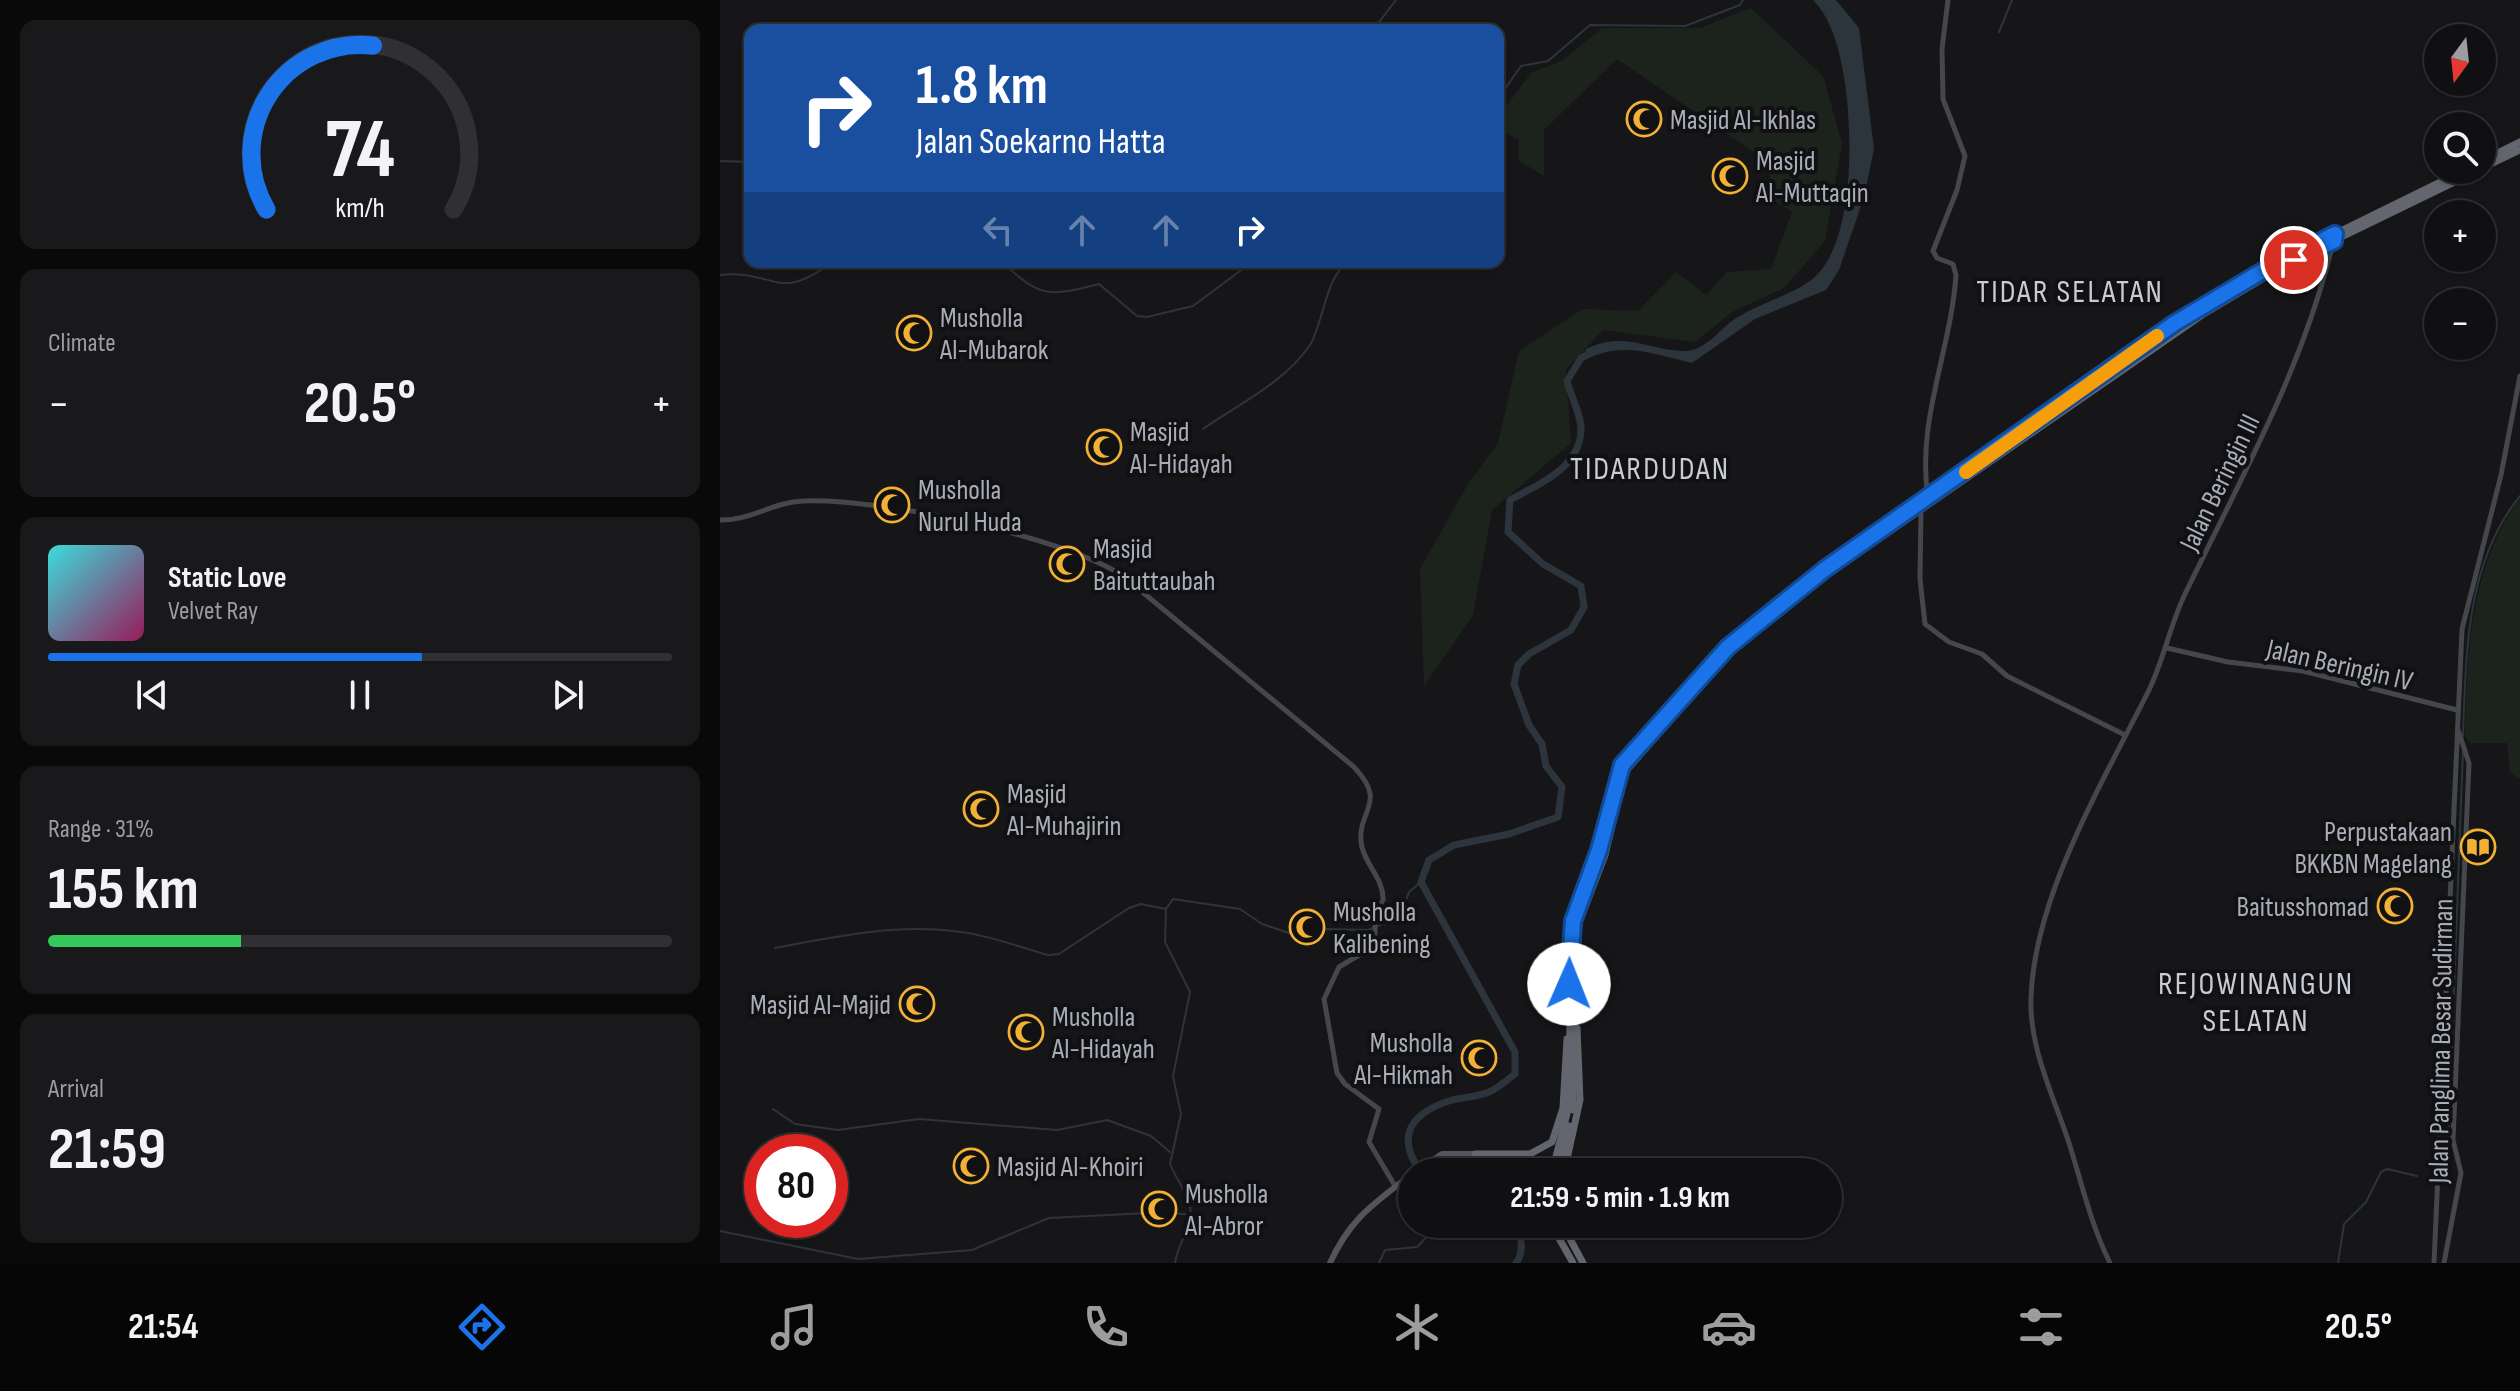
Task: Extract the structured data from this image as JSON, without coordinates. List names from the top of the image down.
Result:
{
  "streets": {
    "street": ["Jalan Beringin III", "Jalan Beringin IV", "Jalan Panglima Besar Sudirman"]
  },
  "crossings": [
    ["Jalan Beringin III", "Jalan Beringin IV"],
    ["Jalan Beringin IV", "Jalan Panglima Besar Sudirman"]
  ],
  "districts": ["TIDAR SELATAN", "TIDARDUDAN", "REJOWINANGUN SELATAN"],
  "places": {
    "mosque": [
      "Masjid Al-Ikhlas",
      "Masjid Al-Muttaqin",
      "Musholla Al-Mubarok",
      "Masjid Al-Hidayah",
      "Musholla Nurul Huda",
      "Masjid Baituttaubah",
      "Masjid Al-Muhajirin",
      "Baitusshomad",
      "Musholla Kalibening",
      "Masjid Al-Majid",
      "Musholla Al-Hidayah",
      "Musholla Al-Hikmah",
      "Masjid Al-Khoiri",
      "Musholla Al-Abror"
    ],
    "library": ["Perpustakaan BKKBN Magelang"]
  },
  "north": "bottom",
  "page": {
    "map_buttons": ["+", "−"],
    "turn": ["1.8 km", "Jalan Soekarno Hatta"],
    "tile": [
      "Climate",
      ["Range · 31%", "155 km"],
      ["Arrival", "21:59"]
    ],
    "heat": ["−", "20.5°", "+"],
    "song": ["Static Love", "Velvet Ray"],
    "limit": "80",
    "trip": "21:59 · 5 min · 1.9 km",
    "tabs": ["21:54", "20.5°"],
    "gauge": ["74", "km/h"]
  }
}
